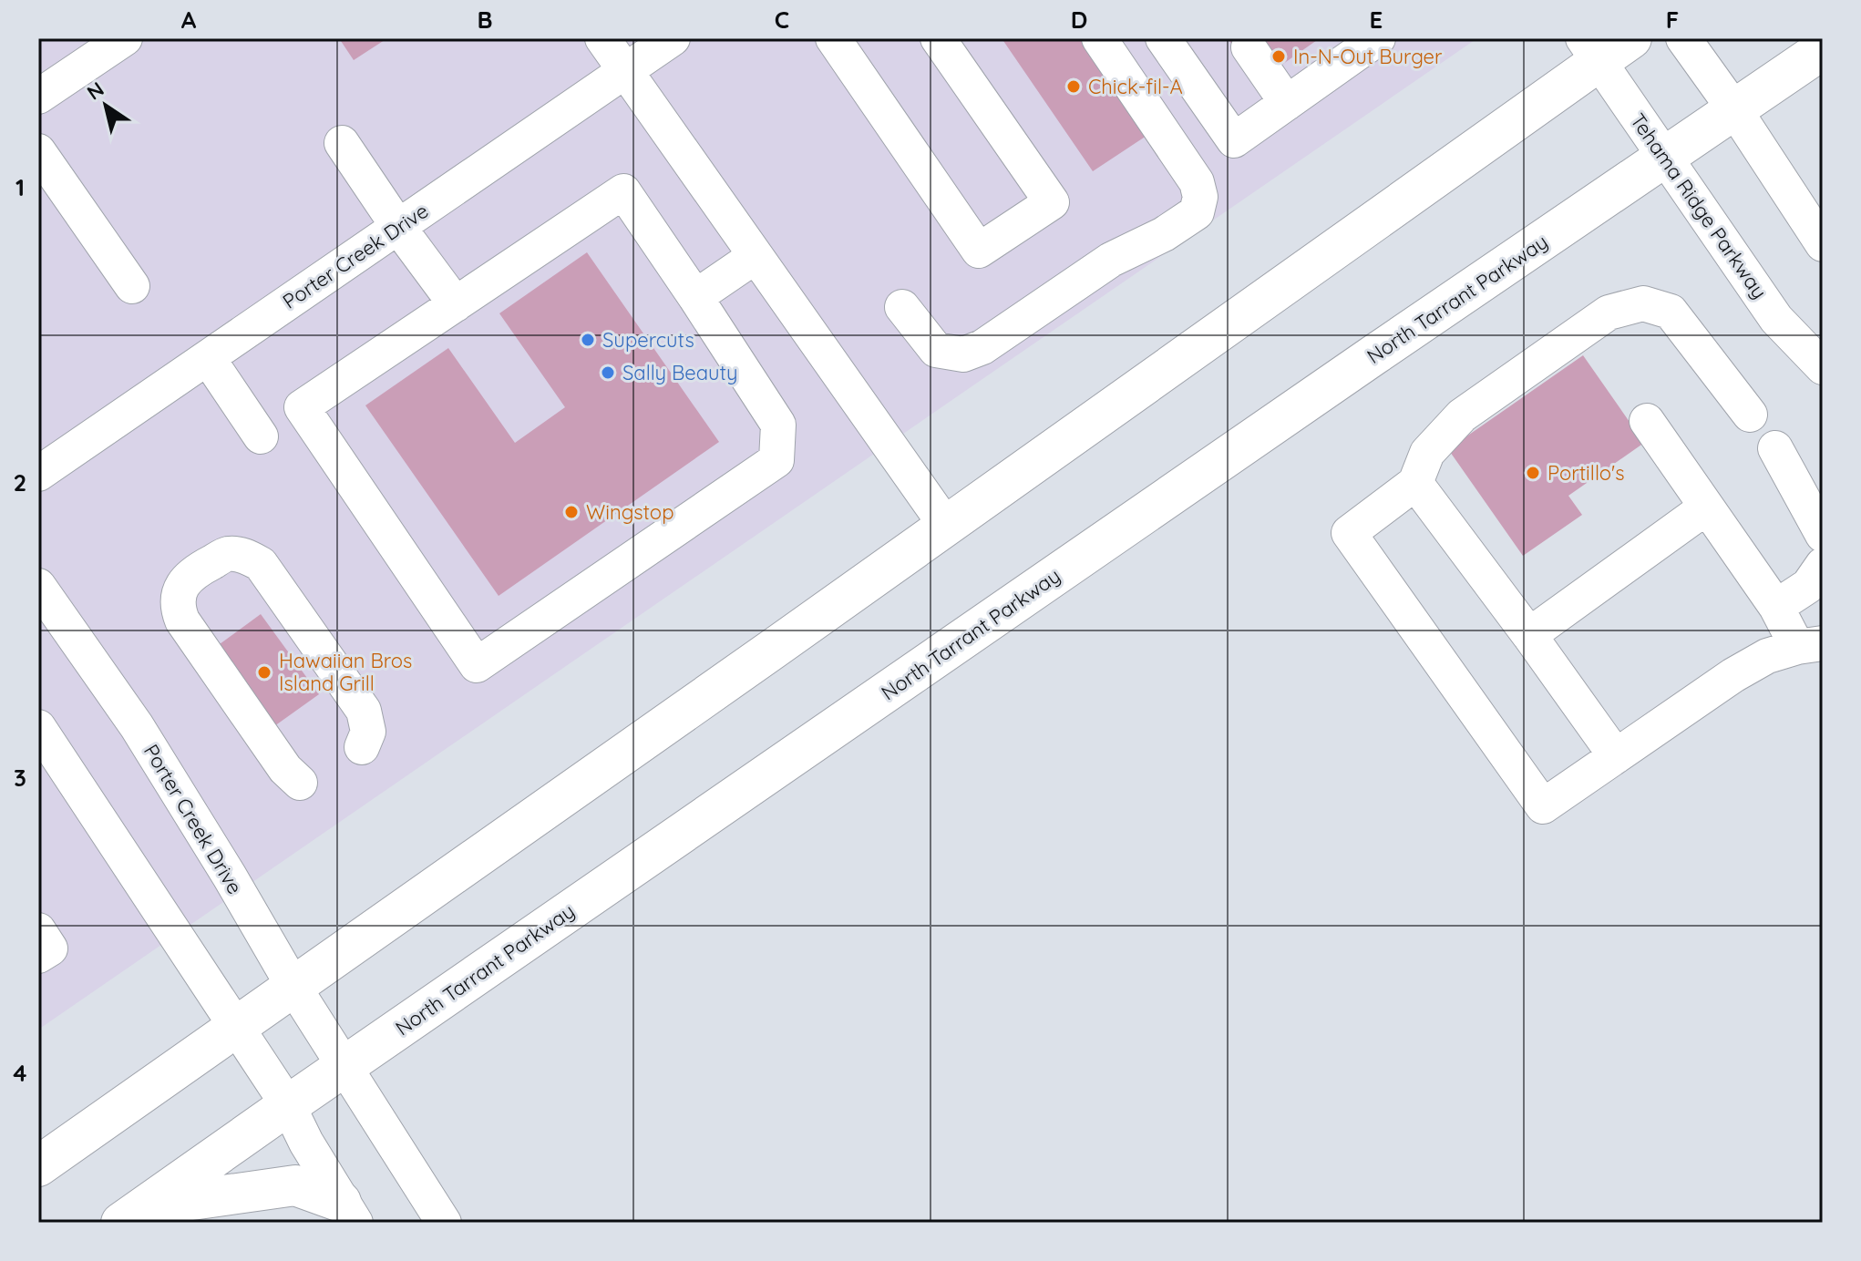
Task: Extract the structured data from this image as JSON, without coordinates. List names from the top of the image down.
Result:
{
  "streets": {
    "main road": ["North Tarrant Parkway"],
    "street": ["Tehama Ridge Parkway", "Porter Creek Drive"]
  },
  "crossings": [
    ["Tehama Ridge Parkway", "North Tarrant Parkway"],
    ["Porter Creek Drive", "North Tarrant Parkway"]
  ],
  "places": [
    "In-N-Out Burger",
    "Chick-fil-A",
    "Supercuts",
    "Sally Beauty",
    "Portillo's",
    "Wingstop",
    "Hawaiian Bros Island Grill"
  ],
  "north": "top left",
  "grid": {
    "columns": [
      "A",
      "B",
      "C",
      "D",
      "E",
      "F"
    ],
    "rows": [
      "1",
      "2",
      "3",
      "4"
    ]
  }
}
